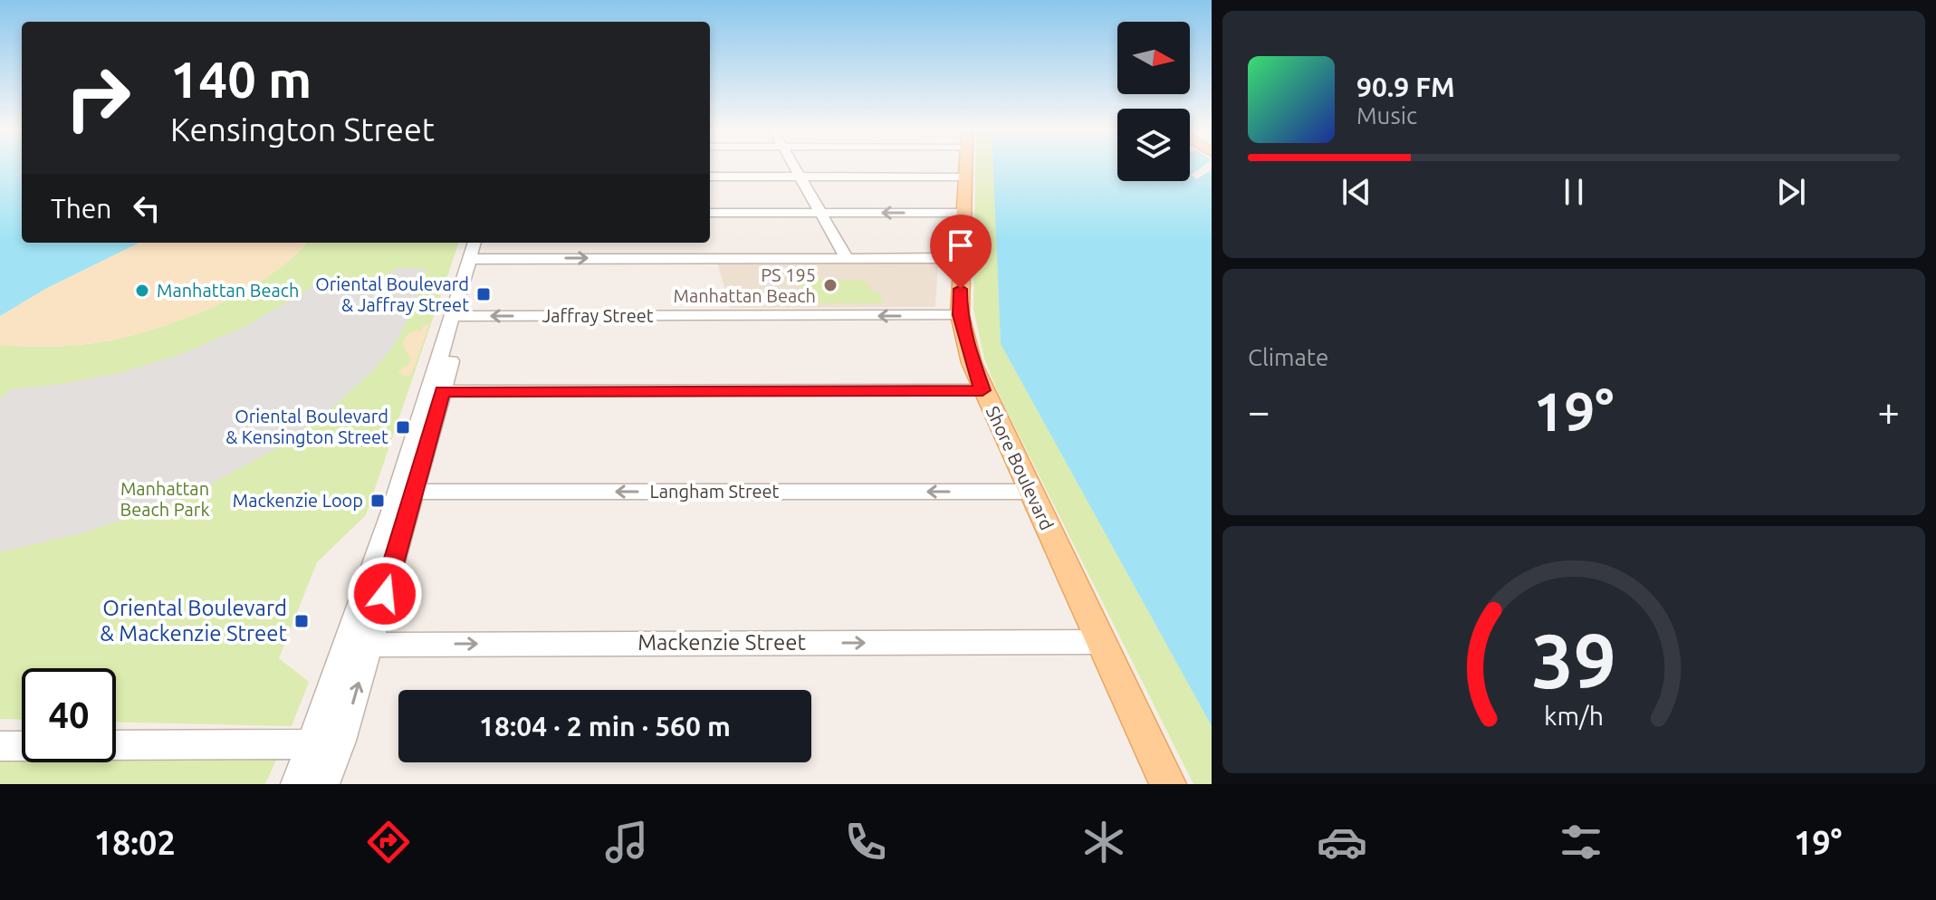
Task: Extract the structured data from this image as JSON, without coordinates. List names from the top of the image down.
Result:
{
  "streets": {
    "main road": ["Shore Boulevard"],
    "street": ["Jaffray Street", "Langham Street", "Mackenzie Street"]
  },
  "crossings": [
    ["Jaffray Street", "Shore Boulevard"],
    ["Shore Boulevard", "Langham Street"],
    ["Shore Boulevard", "Mackenzie Street"]
  ],
  "one_way": ["Mackenzie Street"],
  "parks": ["Manhattan Beach Park"],
  "places": {
    "other": ["PS 195 Manhattan Beach", "Manhattan Beach"],
    "transit": [
      "Oriental Boulevard & Jaffray Street",
      "Oriental Boulevard & Kensington Street",
      "Mackenzie Loop",
      "Oriental Boulevard & Mackenzie Street"
    ]
  },
  "north": "right",
  "page": {
    "turn": ["140 m", "Kensington Street"],
    "song": ["90.9 FM", "Music"],
    "then": "Then",
    "tile": "Climate",
    "heat": ["−", "19°", "+"],
    "limit": "40",
    "trip": "18:04 · 2 min · 560 m",
    "tabs": ["18:02", "19°"],
    "gauge": ["39", "km/h"]
  }
}
